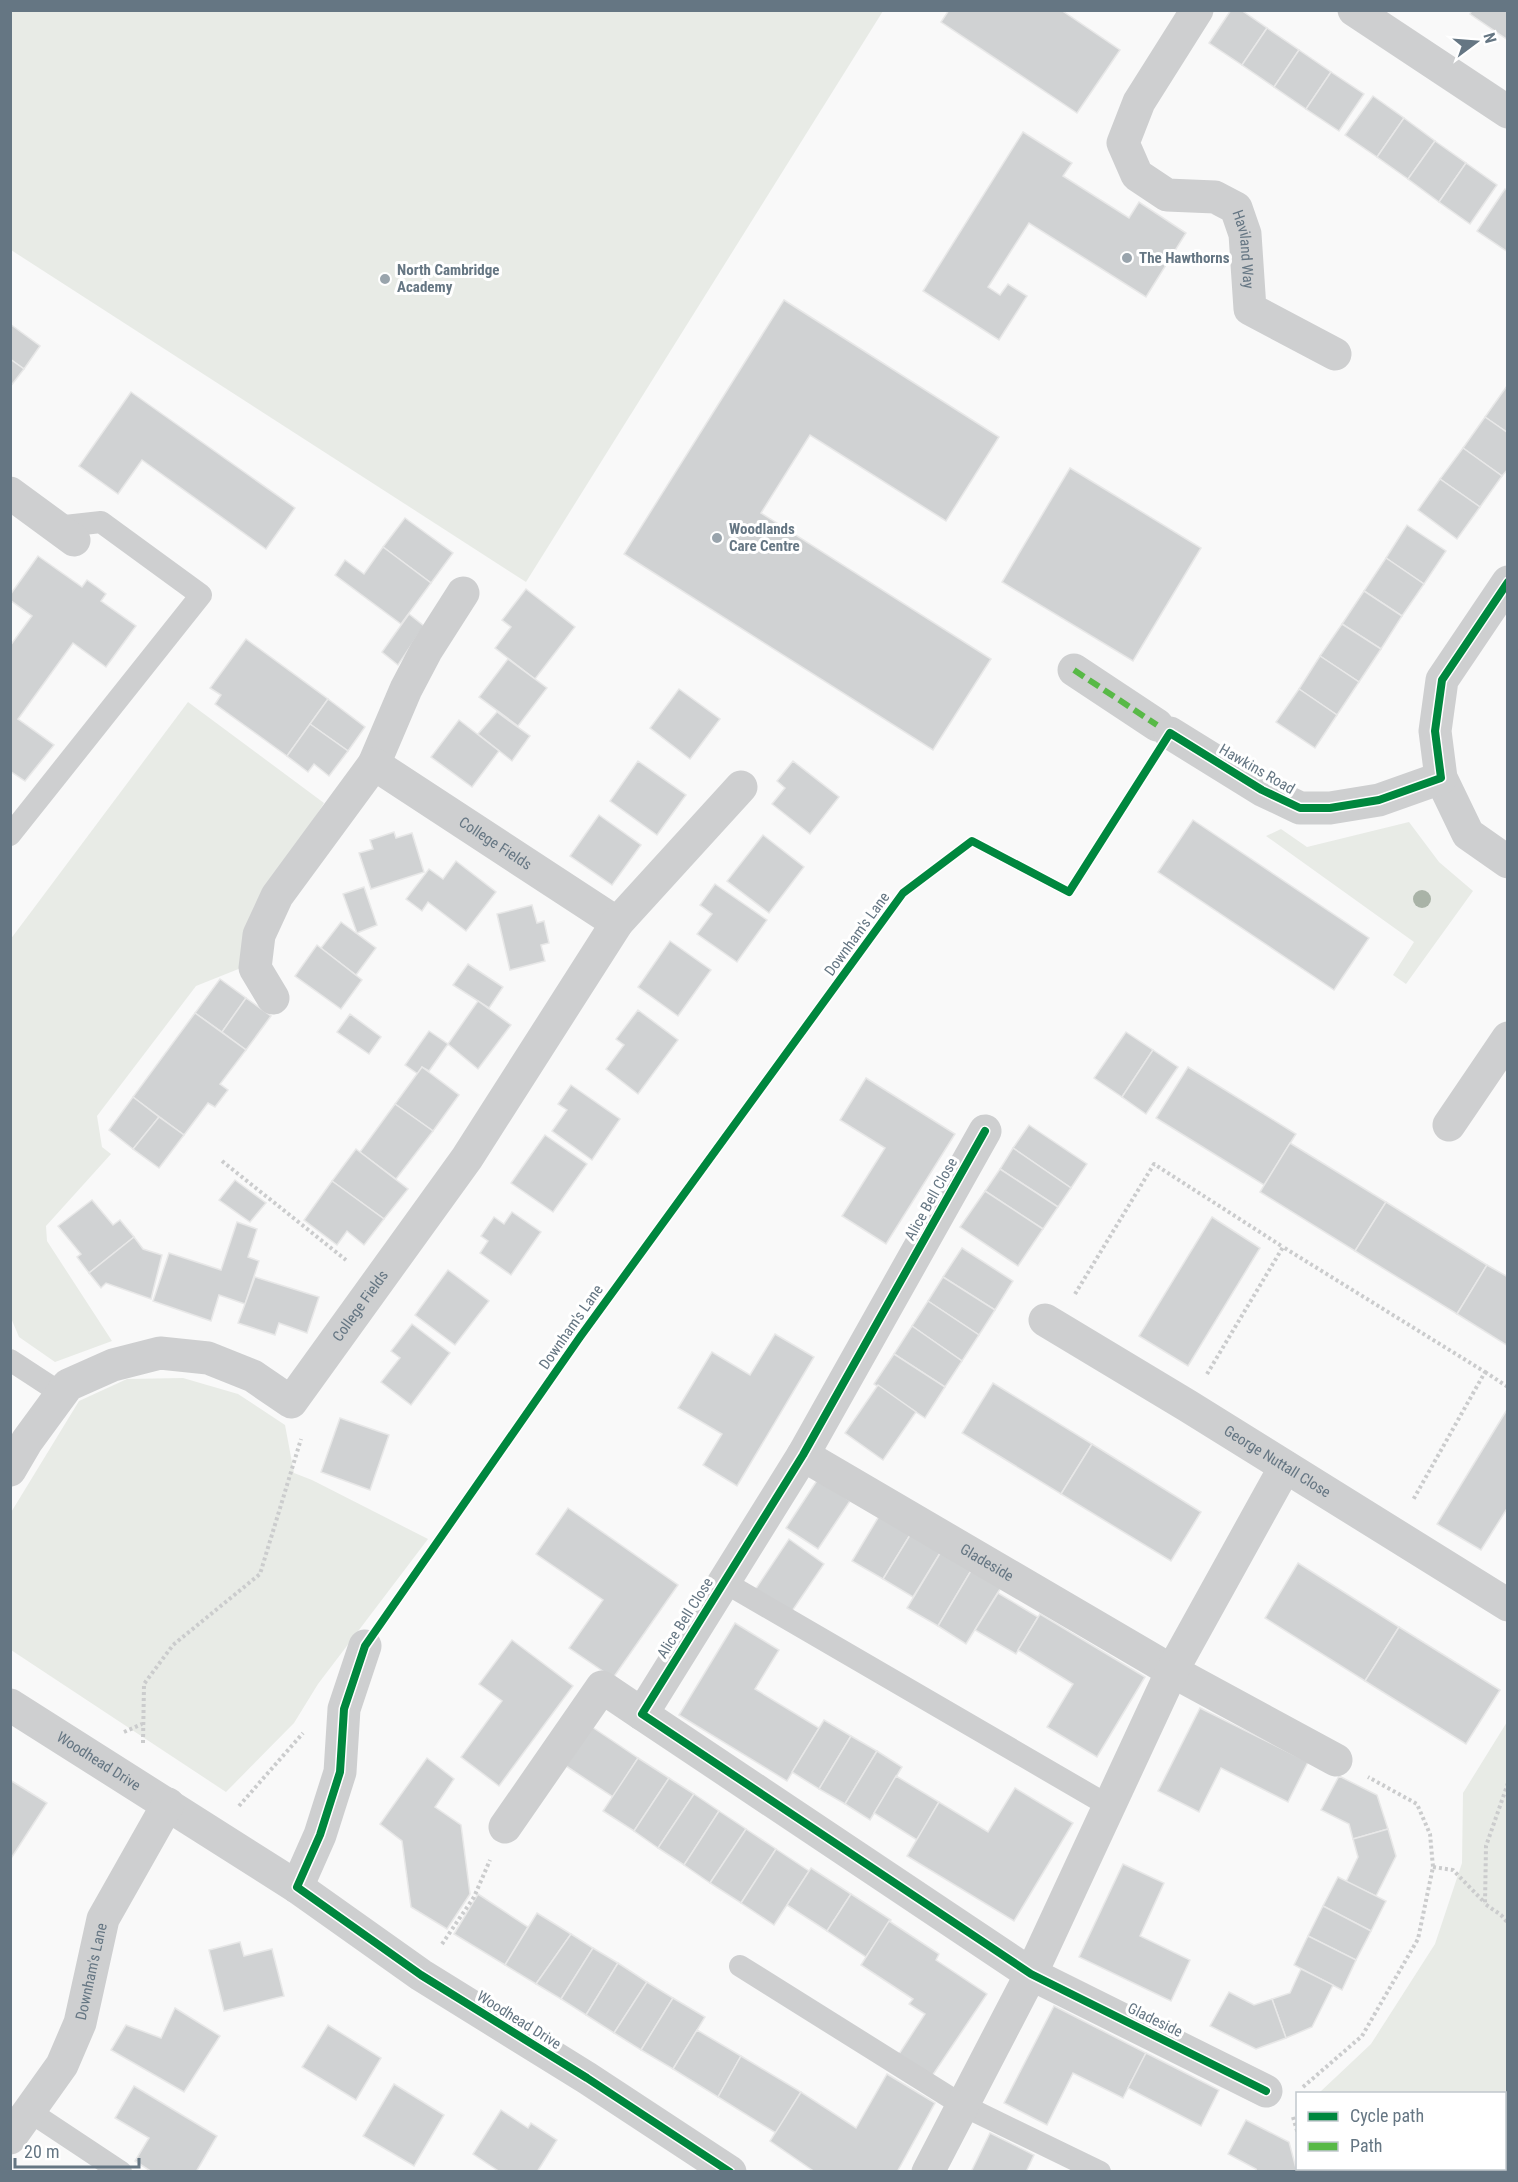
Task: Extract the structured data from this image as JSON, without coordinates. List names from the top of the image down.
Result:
{
  "streets": {
    "street": [
      "Haviland Way",
      "Hawkins Road",
      "College Fields",
      "Downham's Lane",
      "Alice Bell Close",
      "George Nuttall Close",
      "Gladeside",
      "Woodhead Drive"
    ]
  },
  "crossings": [
    ["Downham's Lane", "Woodhead Drive"],
    ["Alice Bell Close", "Gladeside"]
  ],
  "places": ["The Hawthorns", "North Cambridge Academy", "Woodlands Care Centre"],
  "legend": ["Cycle path", "Path"],
  "scale_bar": "20 m",
  "north": "right"
}
